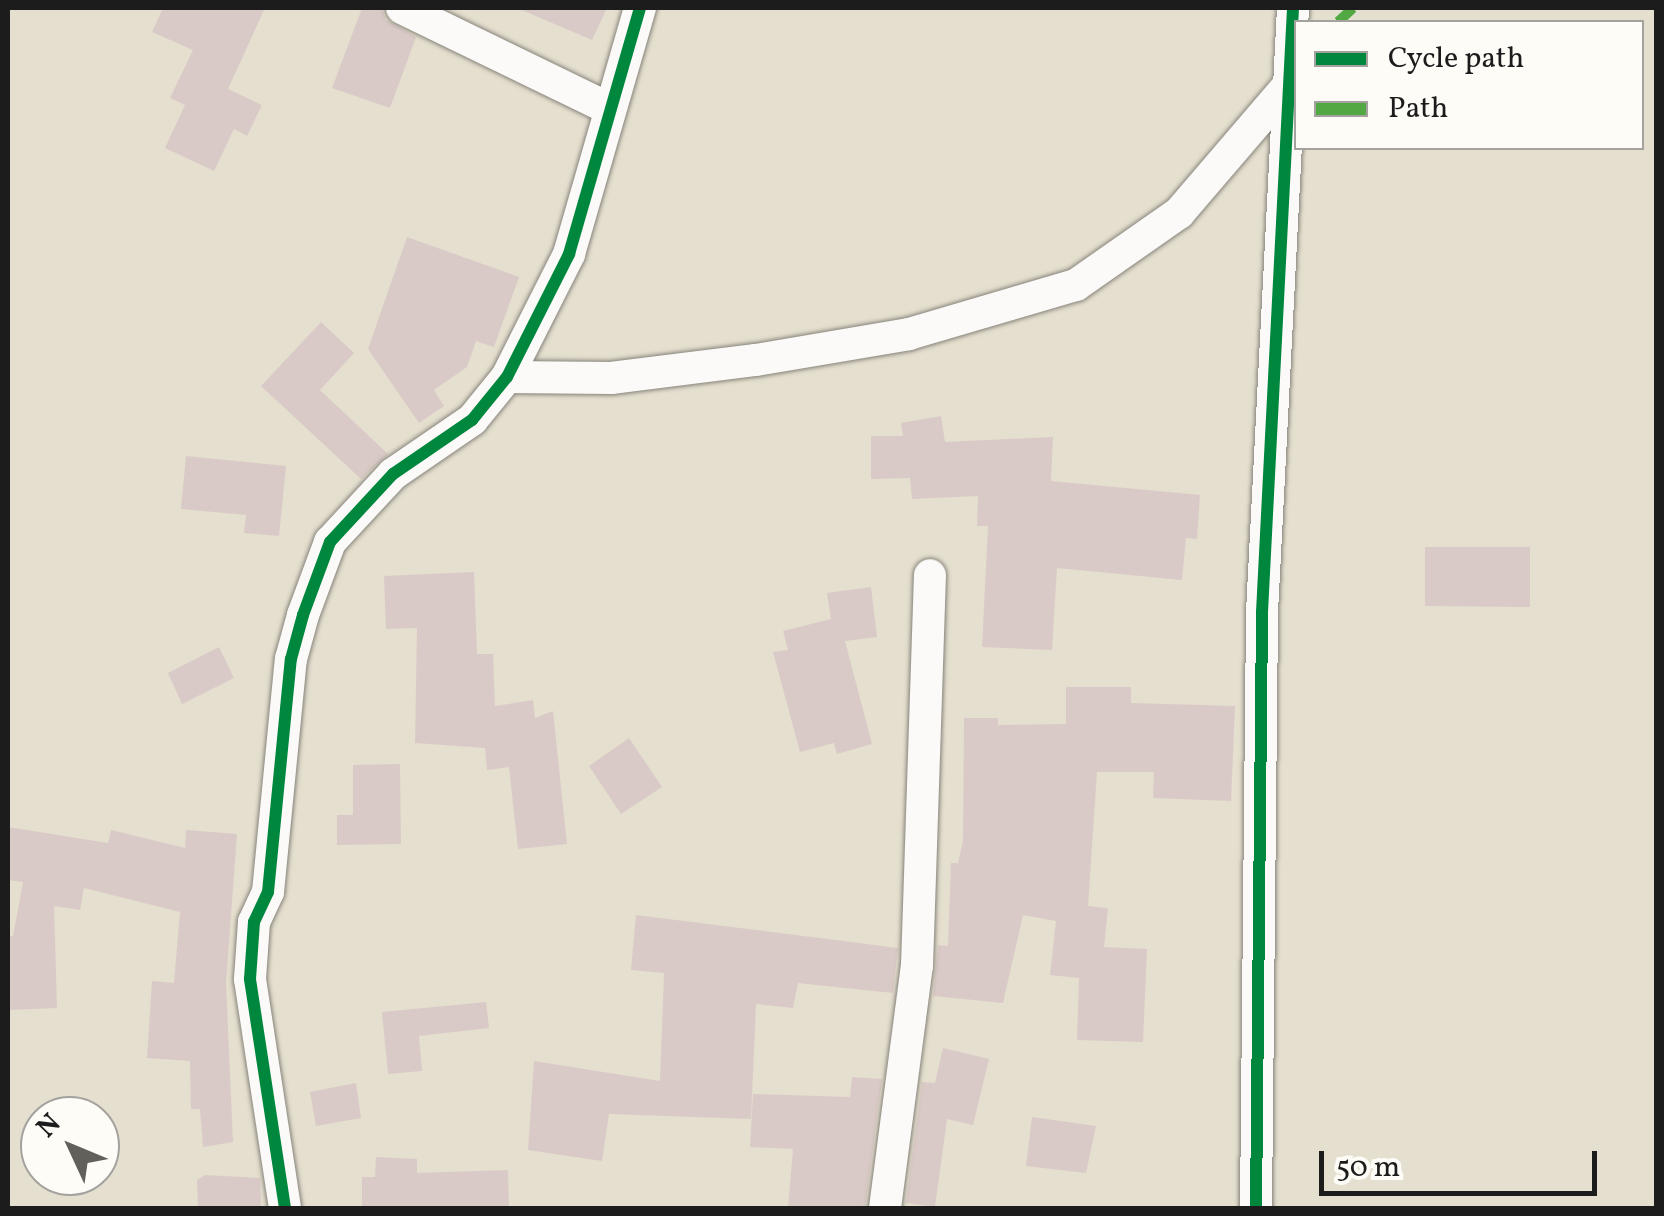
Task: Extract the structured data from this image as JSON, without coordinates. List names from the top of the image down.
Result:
{
  "legend": ["Cycle path", "Path"],
  "scale_bar": "50 m",
  "north": "top left"
}
